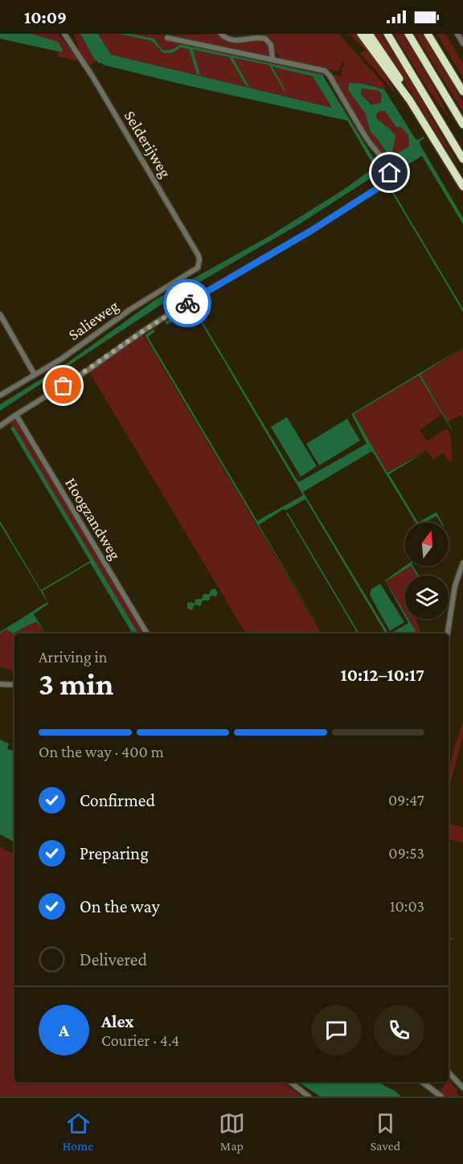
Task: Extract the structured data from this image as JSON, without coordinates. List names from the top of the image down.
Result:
{
  "streets": {
    "street": ["Selderijweg", "Salieweg", "Hoogzandweg"]
  },
  "crossings": [
    ["Selderijweg", "Salieweg"]
  ],
  "north": "top",
  "page": {
    "status": "10:09",
    "heading": ["3 min", "Arriving in", "10:12–10:17"],
    "panel": ["Alex", "Courier · 4.4"],
    "bar": "On the way · 400 m",
    "list": [
      ["Confirmed", "09:47"],
      ["Preparing", "09:53"],
      ["On the way", "10:03"],
      "Delivered"
    ],
    "round": "A",
    "tabs": ["Home", "Map", "Saved"]
  }
}
